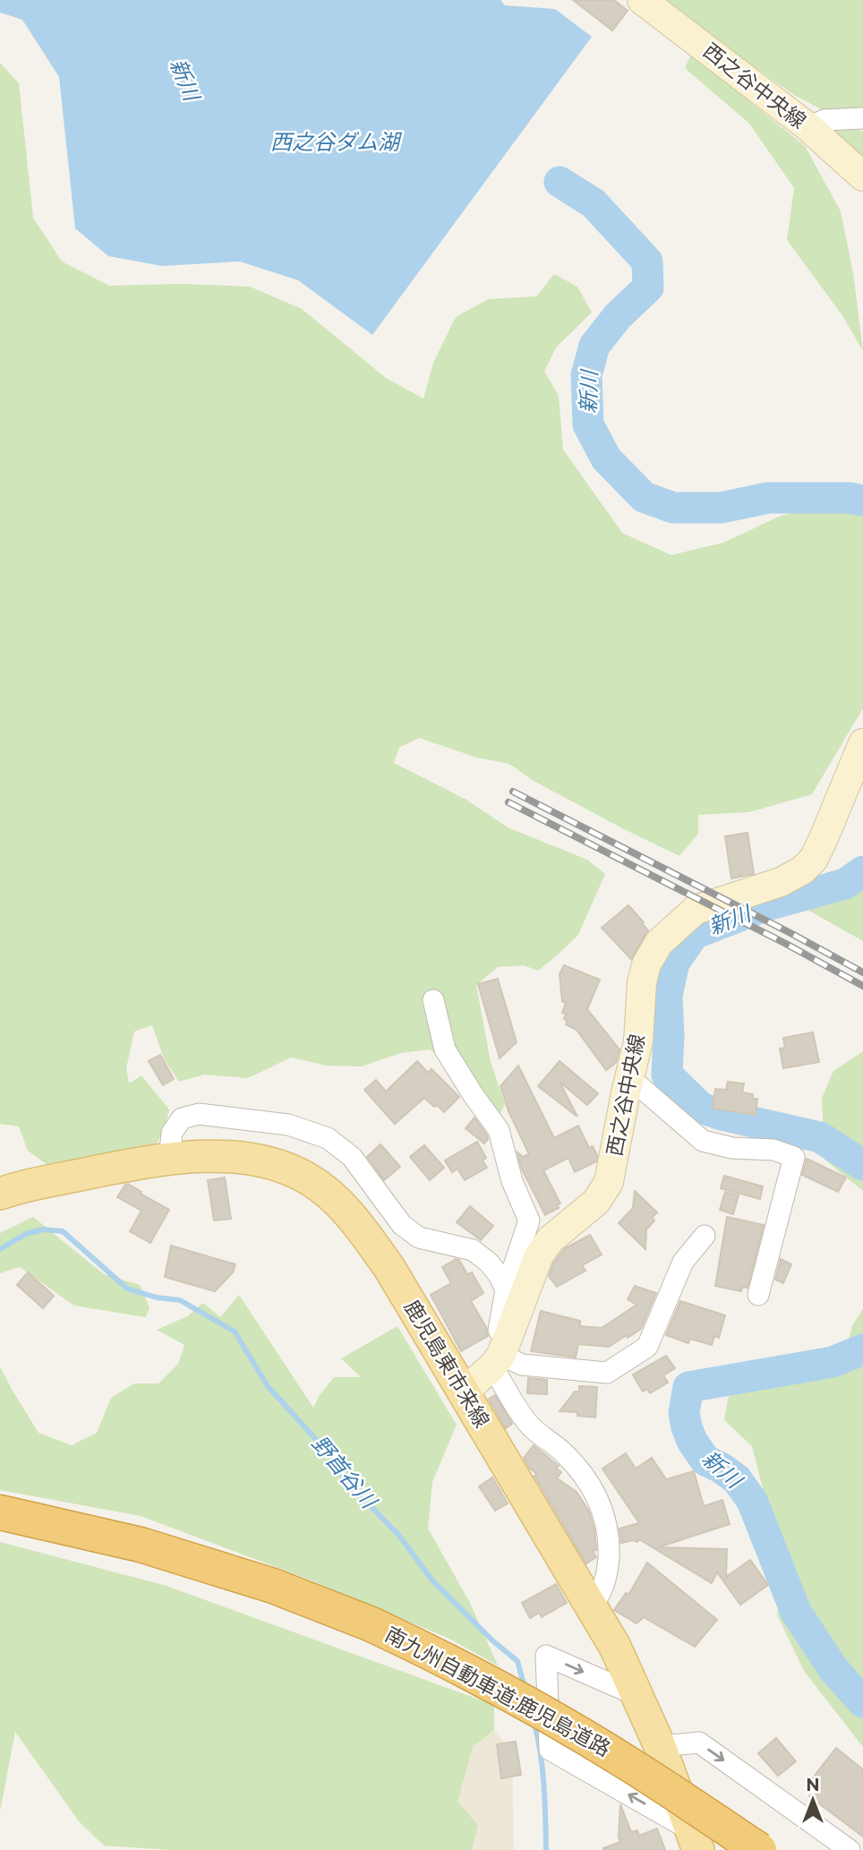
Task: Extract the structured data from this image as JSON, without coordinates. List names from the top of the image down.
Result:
{
  "streets": {
    "highway": ["南九州自動車道;鹿児島道路"],
    "main road": ["鹿児島東市来線"],
    "street": ["西之谷中央線"]
  },
  "crossings": [
    ["西之谷中央線", "鹿児島東市来線"]
  ],
  "water": ["新川", "西之谷ダム湖", "野首谷川"],
  "north": "top"
}
